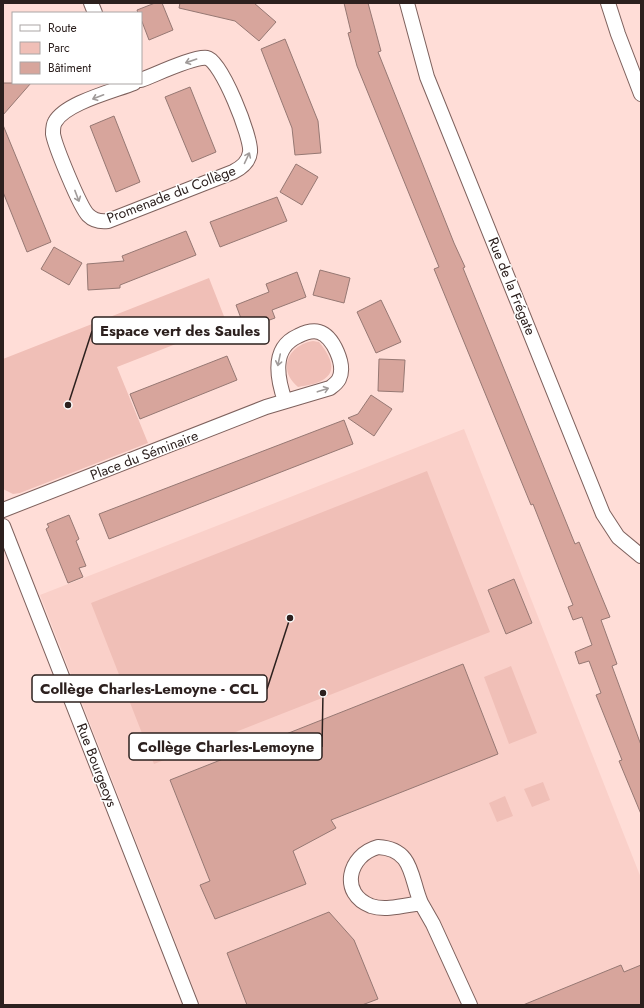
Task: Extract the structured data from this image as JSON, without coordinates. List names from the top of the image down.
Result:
{
  "streets": {
    "street": [
      "Promenade du Collège",
      "Rue de la Frégate",
      "Place du Séminaire",
      "Rue Bourgeoys"
    ]
  },
  "places": ["Espace vert des Saules", "Collège Charles-Lemoyne - CCL", "Collège Charles-Lemoyne"],
  "legend": ["Route", "Parc", "Bâtiment"]
}
